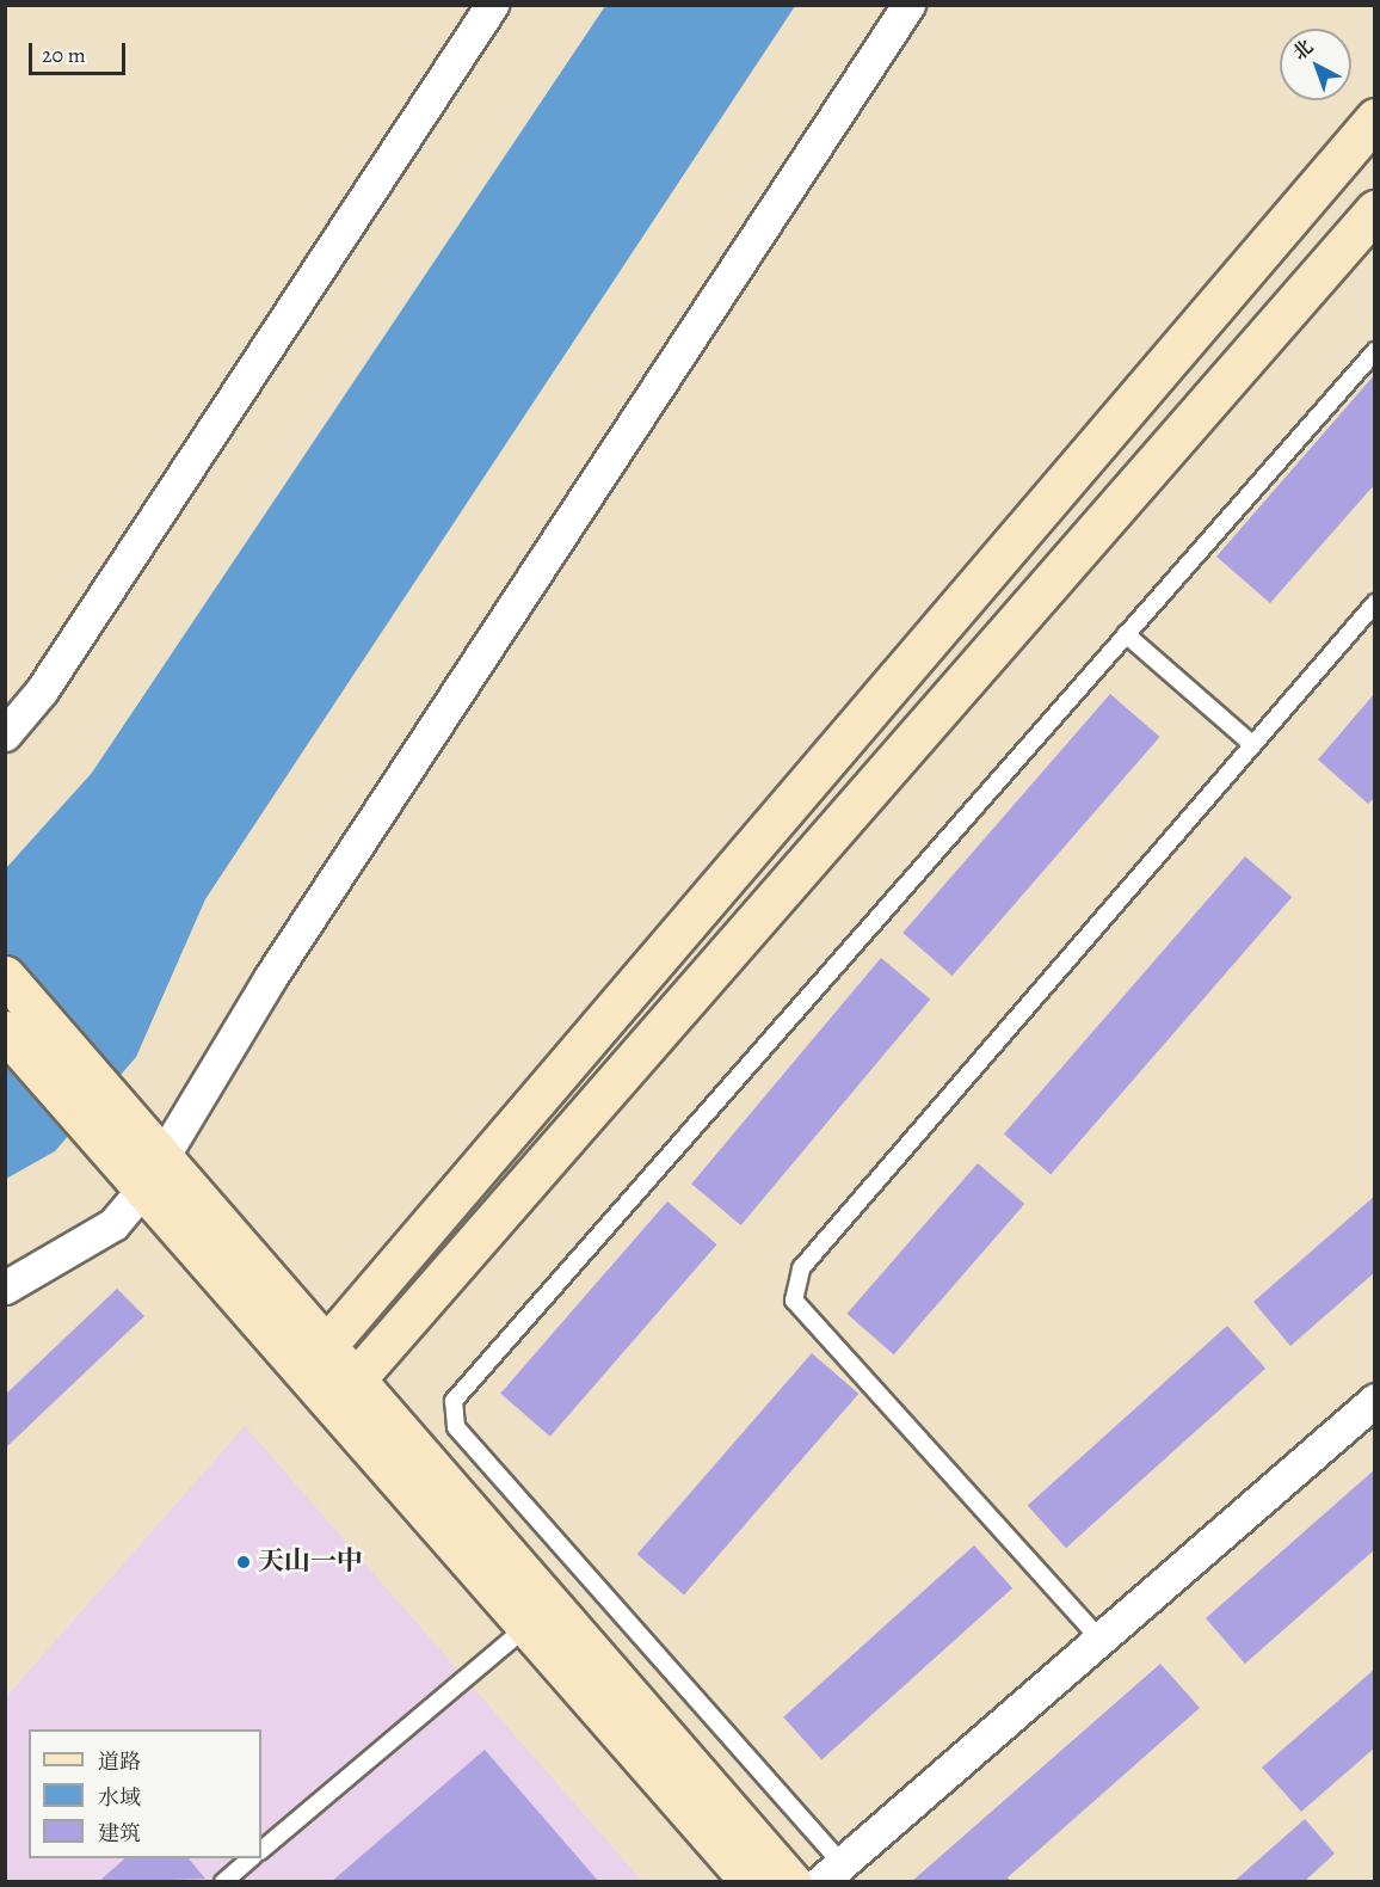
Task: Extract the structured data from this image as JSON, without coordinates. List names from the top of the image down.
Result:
{
  "places": ["天山一中"],
  "legend": ["道路", "水域", "建筑"],
  "scale_bar": "20 m",
  "north": "top left"
}
